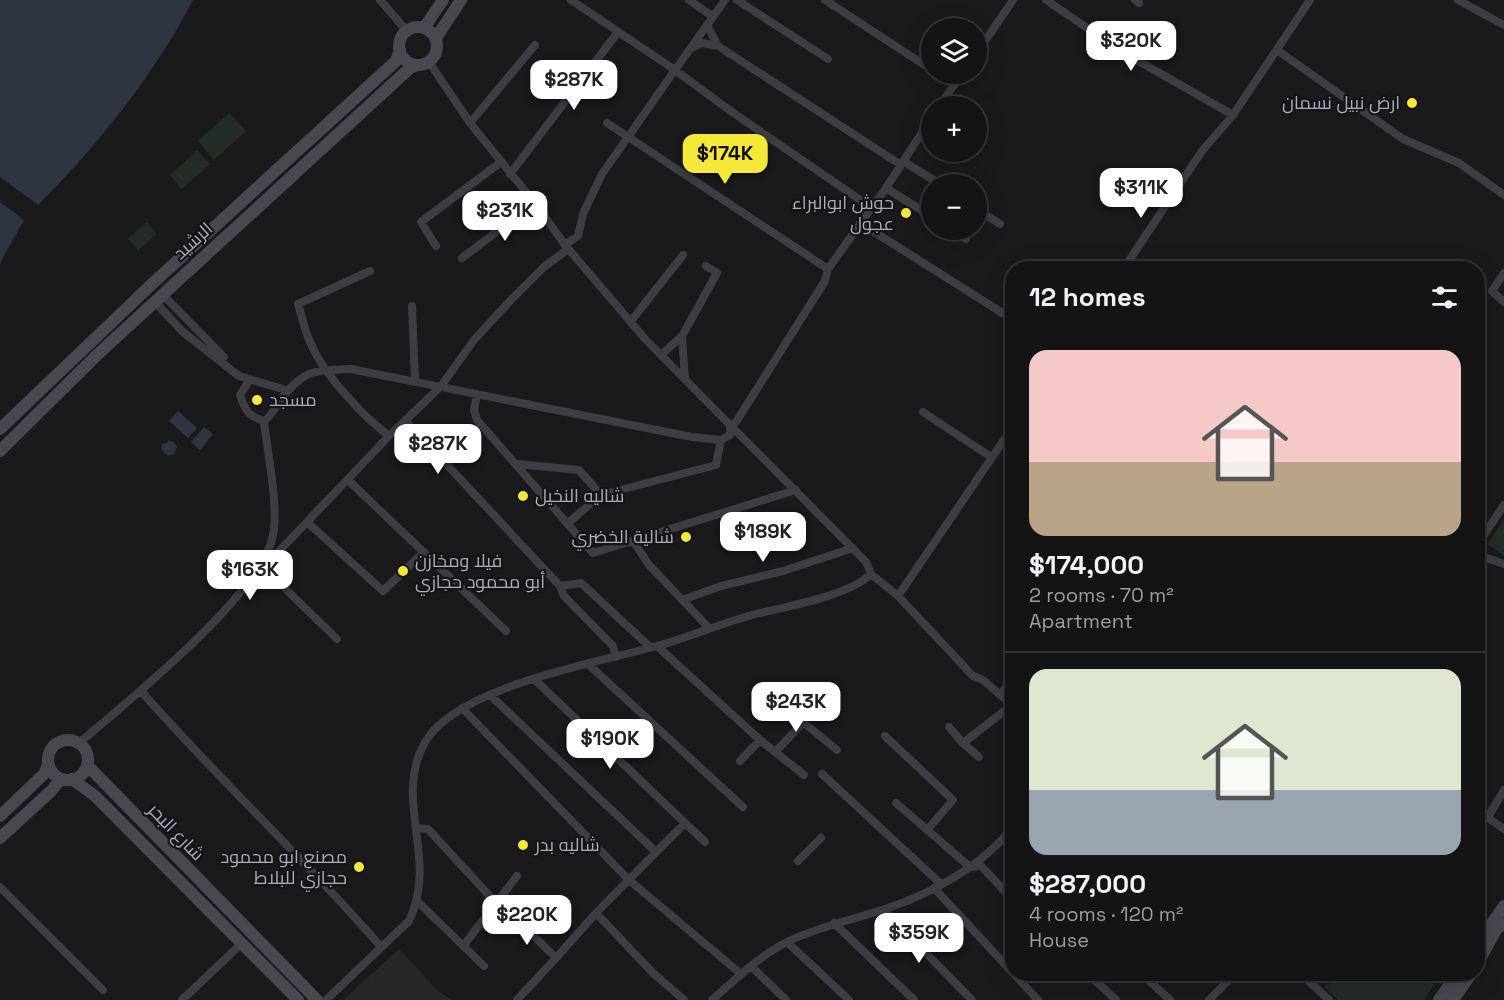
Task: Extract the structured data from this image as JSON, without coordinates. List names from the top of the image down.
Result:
{
  "streets": {
    "main road": ["الرشيد", "شارع البحر"]
  },
  "places": [
    "ارض نبيل نسمان",
    "حوش ابوالبراء عجول",
    "مسجد",
    "شاليه النخيل",
    "شالية الخضري",
    "فيلا ومخازن أبو محمود حجازي",
    "شاليه بدر",
    "مصنع ابو محمود حجازي للبلاط"
  ],
  "page": {
    "map_buttons": ["+", "−"],
    "price": [
      "$320K",
      "$287K",
      "$174K",
      "$311K",
      "$231K",
      "$287K",
      "$189K",
      "$163K",
      "$243K",
      "$190K",
      "$220K",
      "$359K"
    ],
    "heading": "12 homes",
    "list": [
      {
        "name": "$174,000",
        "note": "2 rooms · 70 m² · Apartment"
      },
      {
        "name": "$287,000",
        "note": "4 rooms · 120 m² · House"
      }
    ]
  }
}
